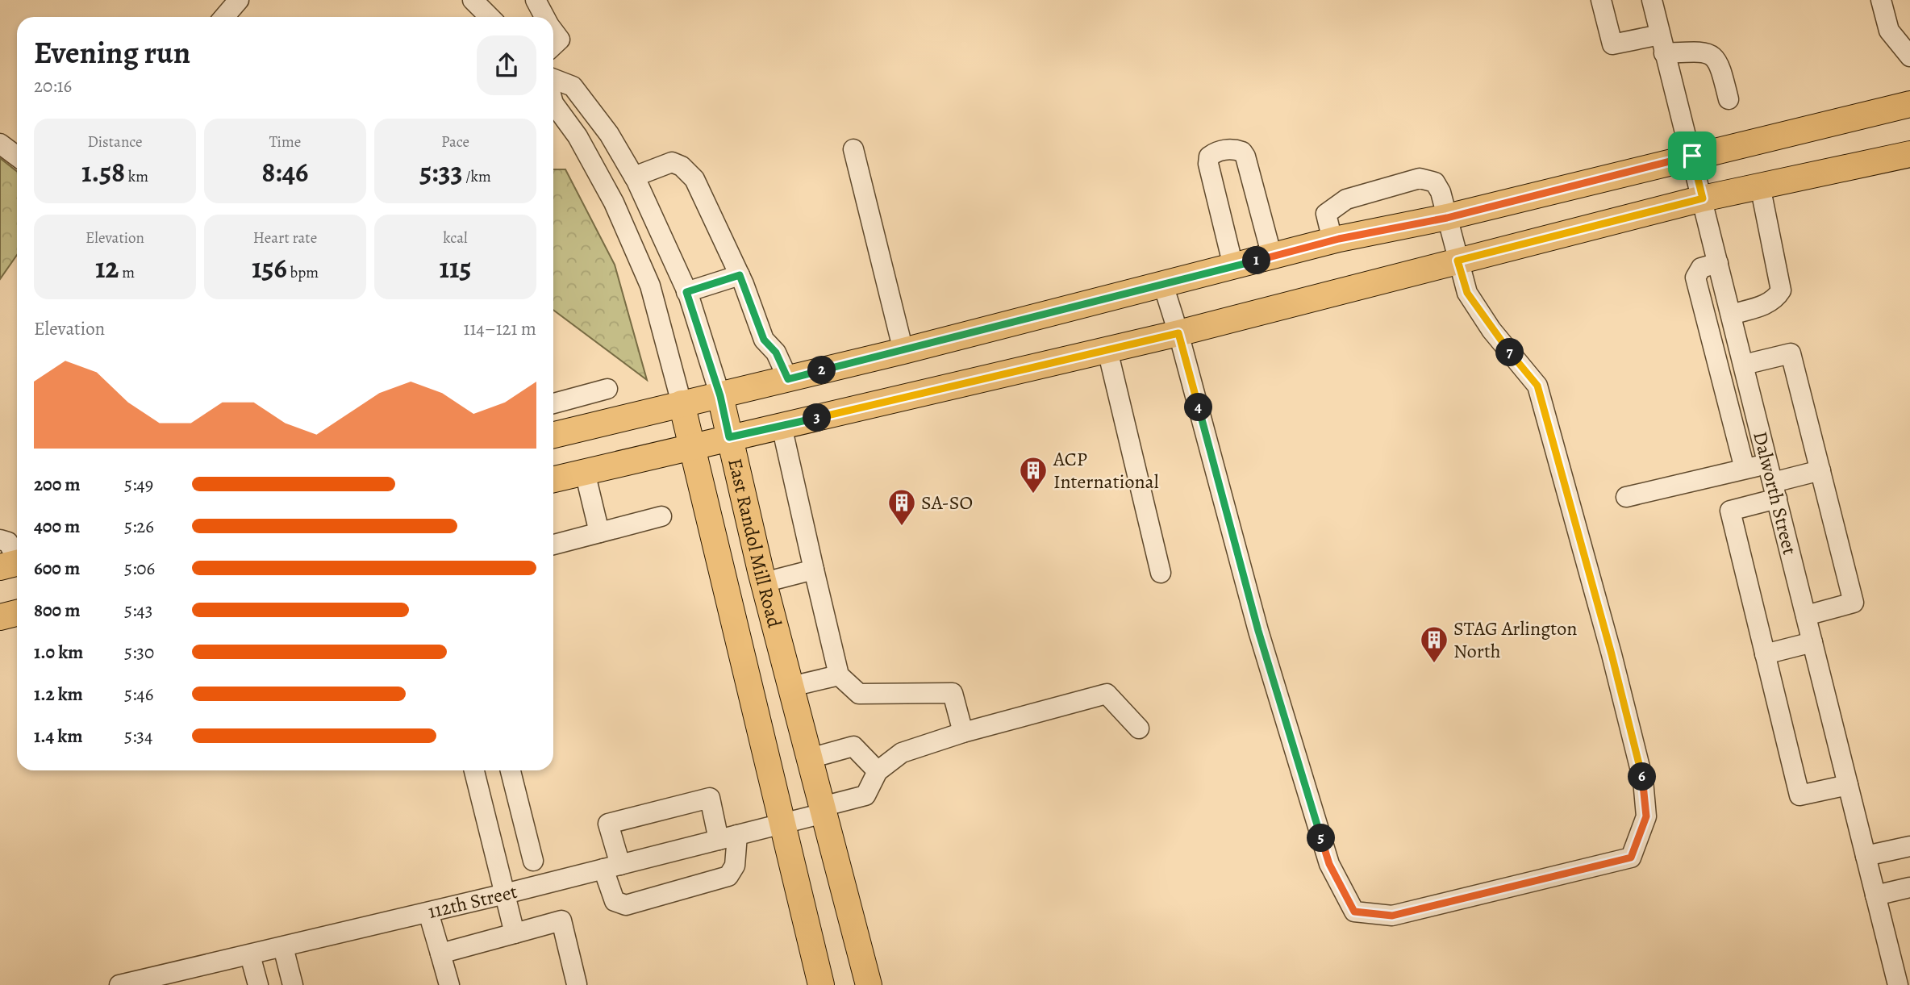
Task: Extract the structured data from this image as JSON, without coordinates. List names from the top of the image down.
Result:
{
  "streets": {
    "main road": ["East Randol Mill Road"],
    "street": ["Dalworth Street", "112th Street"]
  },
  "crossings": [
    ["East Randol Mill Road", "112th Street"]
  ],
  "places": {
    "building": ["ACP International", "SA-SO", "STAG Arlington North"]
  },
  "page": {
    "heading": ["Evening run", "20:16"],
    "stats": [
      ["Distance", "1.58 km"],
      ["Time", "8:46"],
      ["Pace", "5:33 /km"],
      ["Elevation", "12 m"],
      ["Heart rate", "156 bpm"],
      ["kcal", "115"]
    ],
    "pins": [
      "1",
      "7",
      "2",
      "4",
      "3",
      "6",
      "5"
    ],
    "chart": ["Elevation", "114–121 m"],
    "list": [
      {
        "name": "200 m",
        "note": "5:49"
      },
      {
        "name": "400 m",
        "note": "5:26"
      },
      {
        "name": "600 m",
        "note": "5:06"
      },
      {
        "name": "800 m",
        "note": "5:43"
      },
      {
        "name": "1.0 km",
        "note": "5:30"
      },
      {
        "name": "1.2 km",
        "note": "5:46"
      },
      {
        "name": "1.4 km",
        "note": "5:34"
      }
    ]
  }
}
